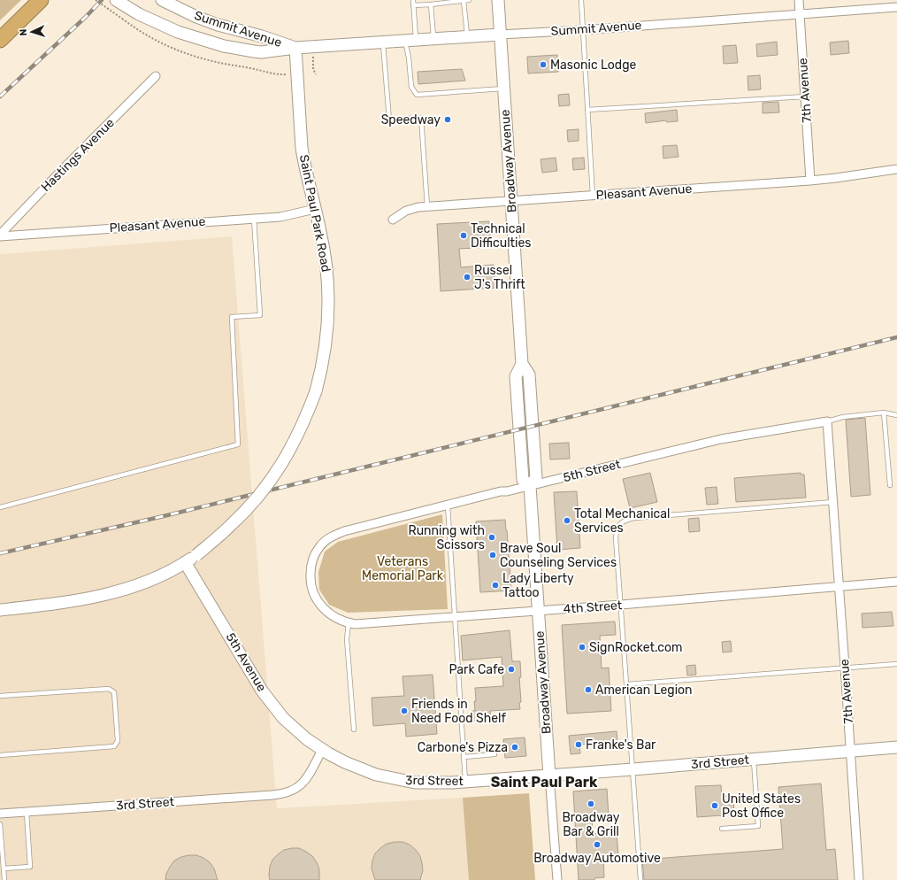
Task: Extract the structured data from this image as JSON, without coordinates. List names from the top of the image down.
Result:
{
  "streets": {
    "street": [
      "Summit Avenue",
      "7th Avenue",
      "Hastings Avenue",
      "Broadway Avenue",
      "Pleasant Avenue",
      "Saint Paul Park Road",
      "5th Street",
      "4th Street",
      "5th Avenue",
      "3rd Street"
    ]
  },
  "crossings": [
    ["Summit Avenue", "7th Avenue"],
    ["Summit Avenue", "Broadway Avenue"],
    ["Summit Avenue", "Saint Paul Park Road"],
    ["7th Avenue", "Pleasant Avenue"],
    ["7th Avenue", "4th Street"],
    ["7th Avenue", "3rd Street"],
    ["Hastings Avenue", "Pleasant Avenue"],
    ["Broadway Avenue", "Pleasant Avenue"],
    ["Broadway Avenue", "5th Street"],
    ["Broadway Avenue", "4th Street"],
    ["Broadway Avenue", "3rd Street"],
    ["Pleasant Avenue", "Saint Paul Park Road"],
    ["Saint Paul Park Road", "5th Avenue"],
    ["5th Street", "4th Street"],
    ["5th Avenue", "3rd Street"]
  ],
  "districts": ["Saint Paul Park"],
  "parks": ["Veterans Memorial Park"],
  "places": [
    "Masonic Lodge",
    "Speedway",
    "Technical Difficulties",
    "Russel J's Thrift",
    "Total Mechanical Services",
    "Running with Scissors",
    "Brave Soul Counseling Services",
    "Lady Liberty Tattoo",
    "SignRocket.com",
    "Park Cafe",
    "American Legion",
    "Friends in Need Food Shelf",
    "Franke's Bar",
    "Carbone's Pizza",
    "Broadway Bar & Grill",
    "United States Post Office",
    "Broadway Automotive"
  ],
  "north": "left"
}
